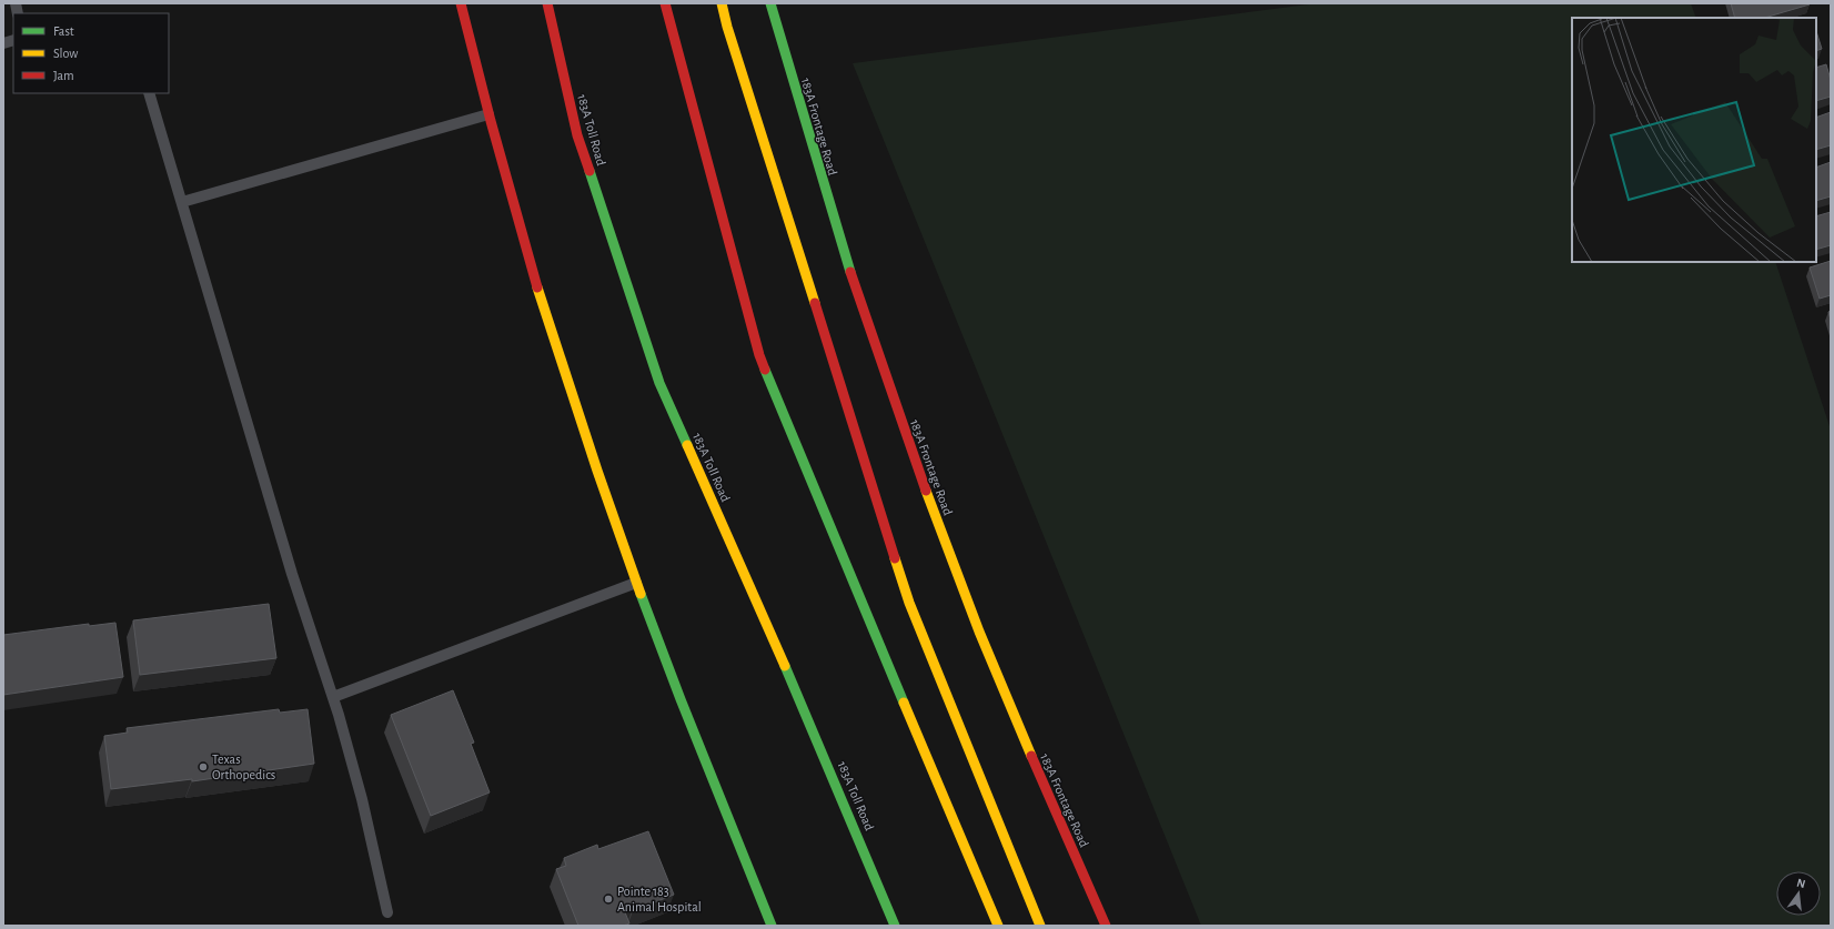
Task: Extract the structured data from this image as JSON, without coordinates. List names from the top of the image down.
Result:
{
  "streets": {
    "main road": ["183A Frontage Road", "183A Toll Road"]
  },
  "places": ["Texas Orthopedics", "Pointe 183 Animal Hospital"],
  "legend": ["Fast", "Slow", "Jam"],
  "north": "top"
}
